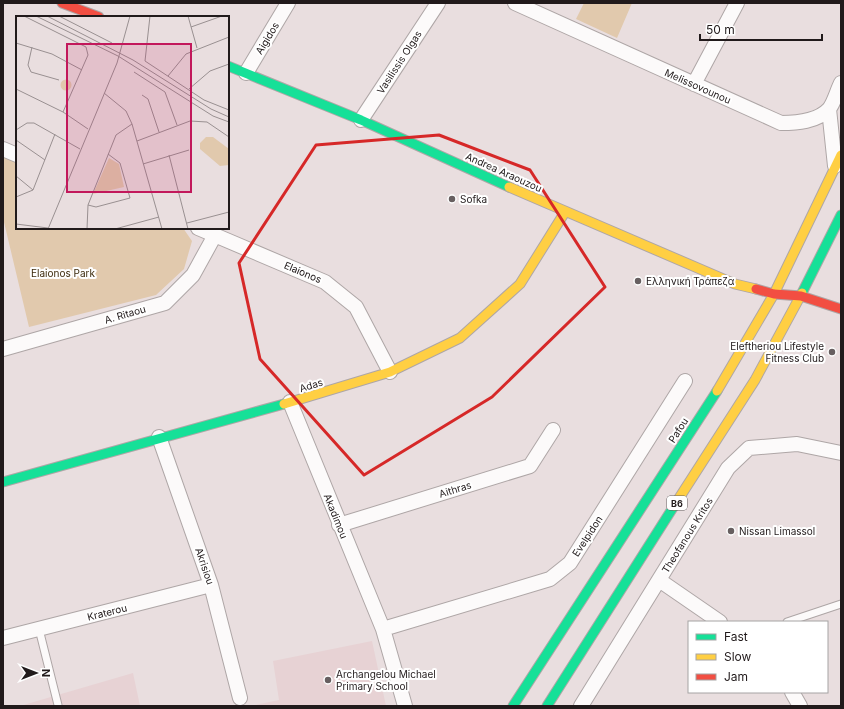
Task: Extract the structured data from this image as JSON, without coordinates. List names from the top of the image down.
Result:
{
  "streets": {
    "main road": [
      "Andrea Araouzou",
      "Adas",
      "Pafou",
      "B6"
    ],
    "street": [
      "Aigidos",
      "Vasilissis Olgas",
      "Melissovounou",
      "Elaionos",
      "A. Ritaou",
      "Aithras",
      "Akadimou",
      "Theofanous Kritos",
      "Evelpidon",
      "Akrisiou",
      "Kraterou"
    ]
  },
  "crossings": [
    ["Aigidos", "Andrea Araouzou"],
    ["Vasilissis Olgas", "Andrea Araouzou"],
    ["Andrea Araouzou", "Adas"],
    ["Andrea Araouzou", "Pafou"],
    ["Andrea Araouzou", "B6"],
    ["Elaionos", "A. Ritaou"],
    ["Elaionos", "Adas"],
    ["Adas", "Akadimou"],
    ["Adas", "Akrisiou"],
    ["Aithras", "Akadimou"],
    ["Akadimou", "Evelpidon"],
    ["Akrisiou", "Kraterou"]
  ],
  "parks": ["Elaionos Park"],
  "places": [
    "Sofka",
    "Ελληνική Τράπεζα",
    "Eleftheriou Lifestyle Fitness Club",
    "Nissan Limassol",
    "Archangelou Michael Primary School"
  ],
  "legend": ["Fast", "Slow", "Jam"],
  "scale_bar": "50 m",
  "north": "right"
}
